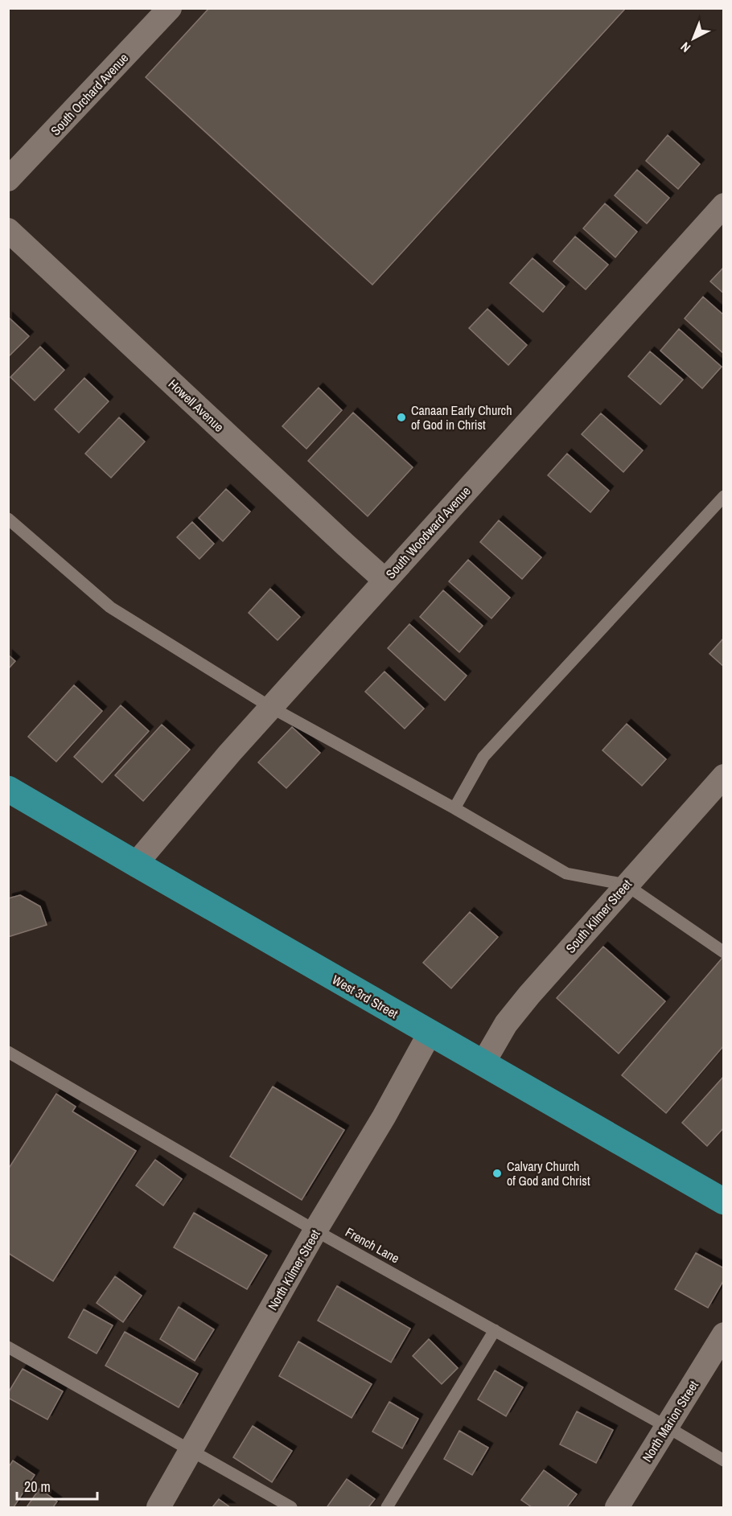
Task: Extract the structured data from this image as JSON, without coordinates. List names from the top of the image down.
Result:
{
  "streets": {
    "main road": ["West 3rd Street"],
    "street": [
      "South Orchard Avenue",
      "Howell Avenue",
      "South Woodward Avenue",
      "South Kilmer Street",
      "North Kilmer Street",
      "North Marion Street"
    ],
    "lane": ["French Lane"]
  },
  "crossings": [
    ["Howell Avenue", "South Woodward Avenue"],
    ["South Woodward Avenue", "West 3rd Street"],
    ["South Kilmer Street", "West 3rd Street"],
    ["West 3rd Street", "North Kilmer Street"],
    ["French Lane", "North Kilmer Street"],
    ["French Lane", "North Marion Street"]
  ],
  "places": ["Canaan Early Church of God in Christ", "Calvary Church of God and Christ"],
  "scale_bar": "20 m",
  "north": "bottom left"
}
